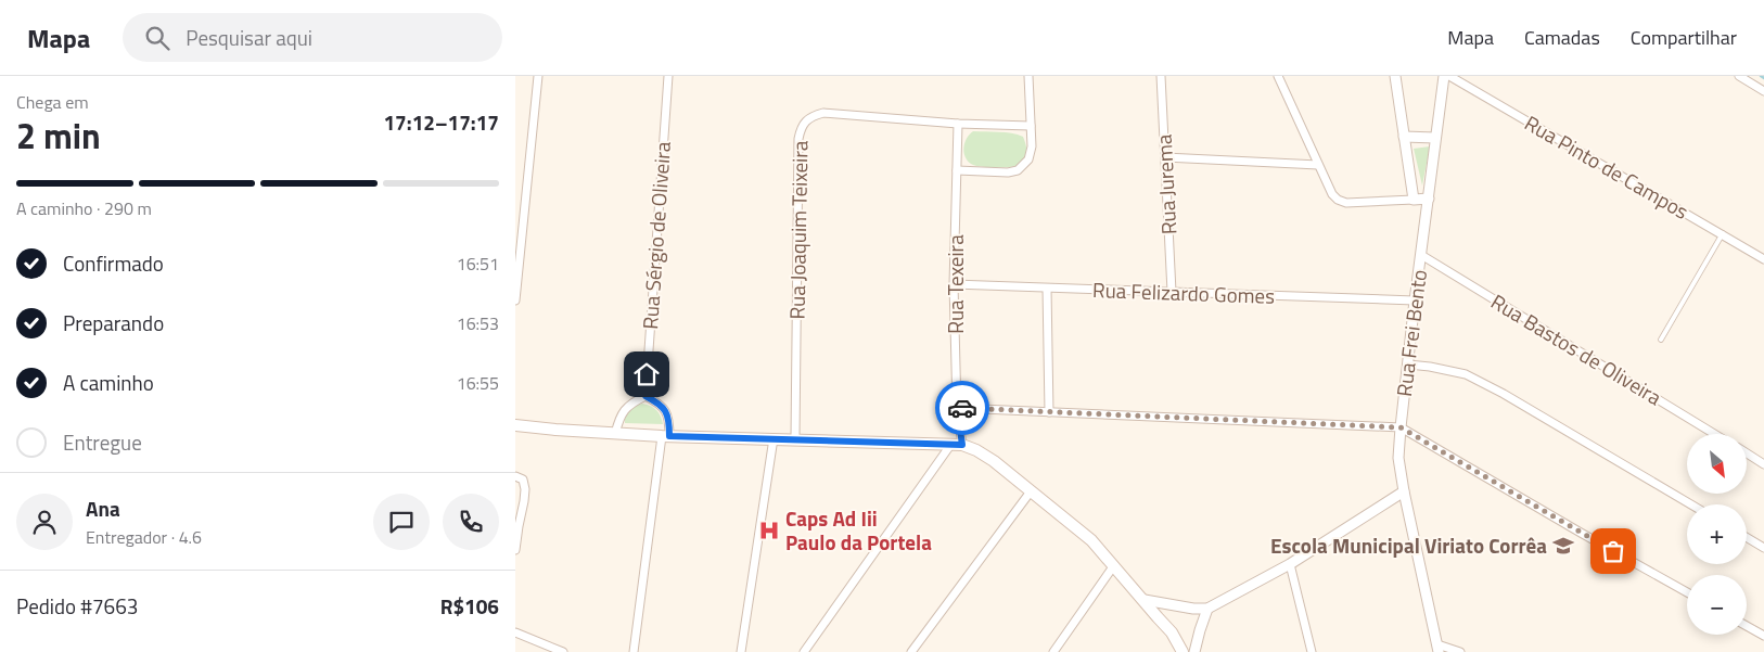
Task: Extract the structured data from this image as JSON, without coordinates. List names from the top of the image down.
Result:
{
  "streets": {
    "street": [
      "Rua Pinto de Campos",
      "Rua Jurema",
      "Rua Joaquim Teixeira",
      "Rua Sérgio de Oliveira",
      "Rua Texeira",
      "Rua Felizardo Gomes",
      "Rua Frei Bento",
      "Rua Bastos de Oliveira"
    ]
  },
  "crossings": [
    ["Rua Jurema", "Rua Felizardo Gomes"],
    ["Rua Joaquim Teixeira", "Rua Texeira"],
    ["Rua Texeira", "Rua Felizardo Gomes"],
    ["Rua Felizardo Gomes", "Rua Frei Bento"],
    ["Rua Frei Bento", "Rua Bastos de Oliveira"]
  ],
  "places": {
    "hospital": ["Caps Ad Iii Paulo da Portela"],
    "school or university": ["Escola Municipal Viriato Corrêa"]
  },
  "north": "bottom right",
  "page": {
    "header": "Mapa",
    "search": "Pesquisar aqui",
    "nav": ["Mapa", "Camadas", "Compartilhar"],
    "heading": ["2 min", "Chega em", "17:12–17:17"],
    "panel": [
      "Ana",
      "Entregador · 4.6",
      "Pedido #7663",
      "R$106"
    ],
    "bar": "A caminho · 290 m",
    "list": [
      ["Confirmado", "16:51"],
      ["Preparando", "16:53"],
      ["A caminho", "16:55"],
      "Entregue"
    ],
    "map_buttons": ["+", "−"]
  }
}
